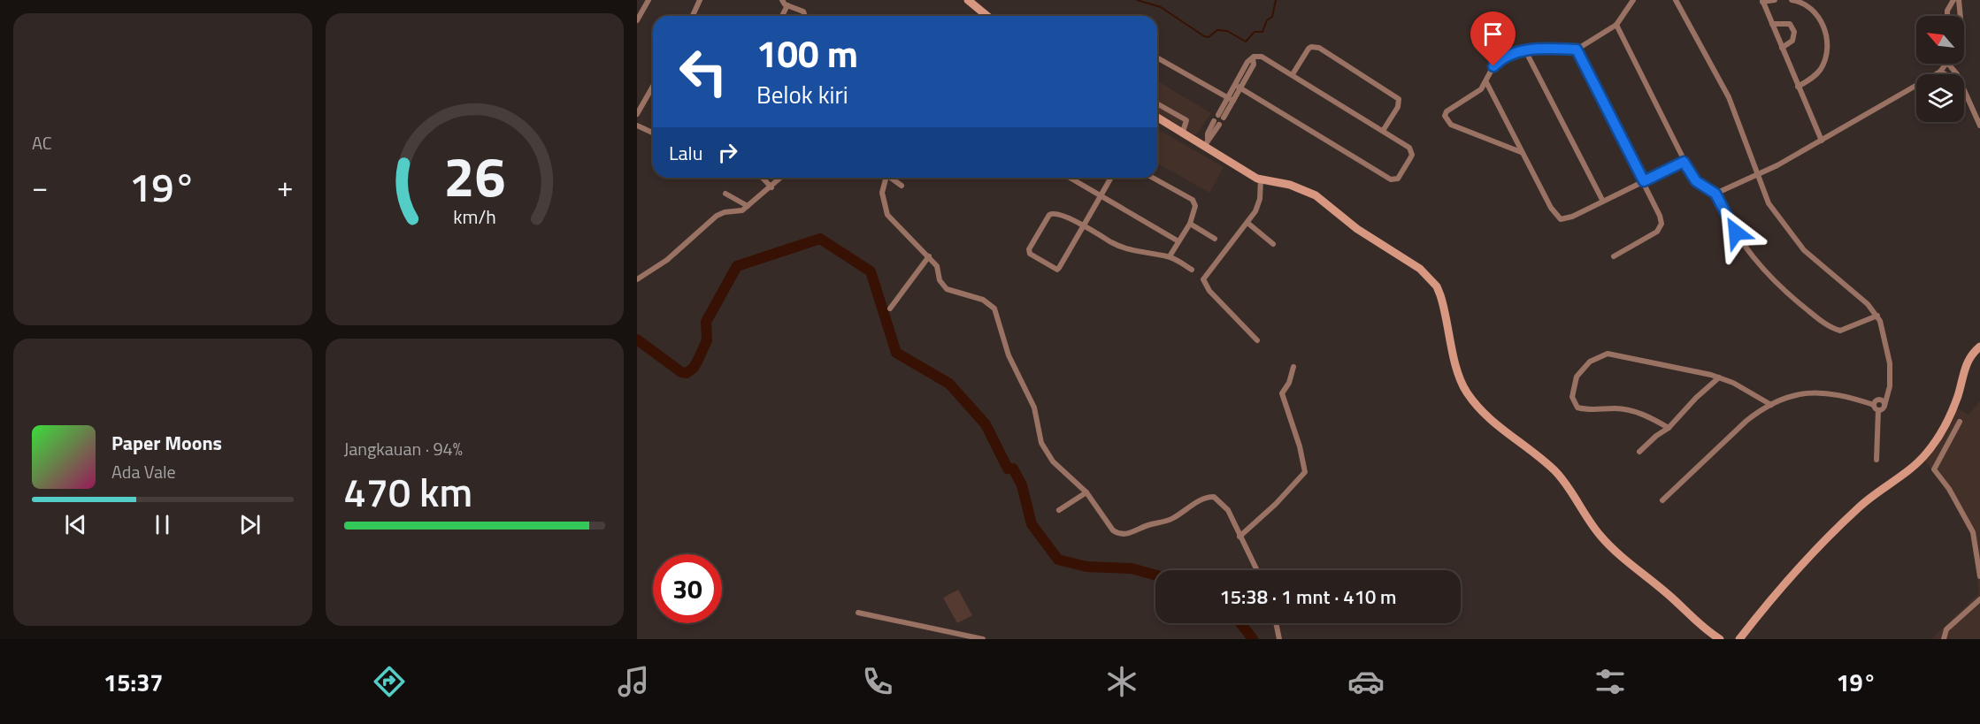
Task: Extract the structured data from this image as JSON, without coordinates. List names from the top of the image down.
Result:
{
  "north": "top left",
  "page": {
    "tile": [
      "AC",
      ["Jangkauan · 94%", "470 km"]
    ],
    "turn": ["100 m", "Belok kiri"],
    "then": "Lalu",
    "heat": ["−", "19°", "+"],
    "song": ["Paper Moons", "Ada Vale"],
    "limit": "30",
    "trip": "15:38 · 1 mnt · 410 m",
    "tabs": ["15:37", "19°"],
    "gauge": ["26", "km/h"]
  }
}
